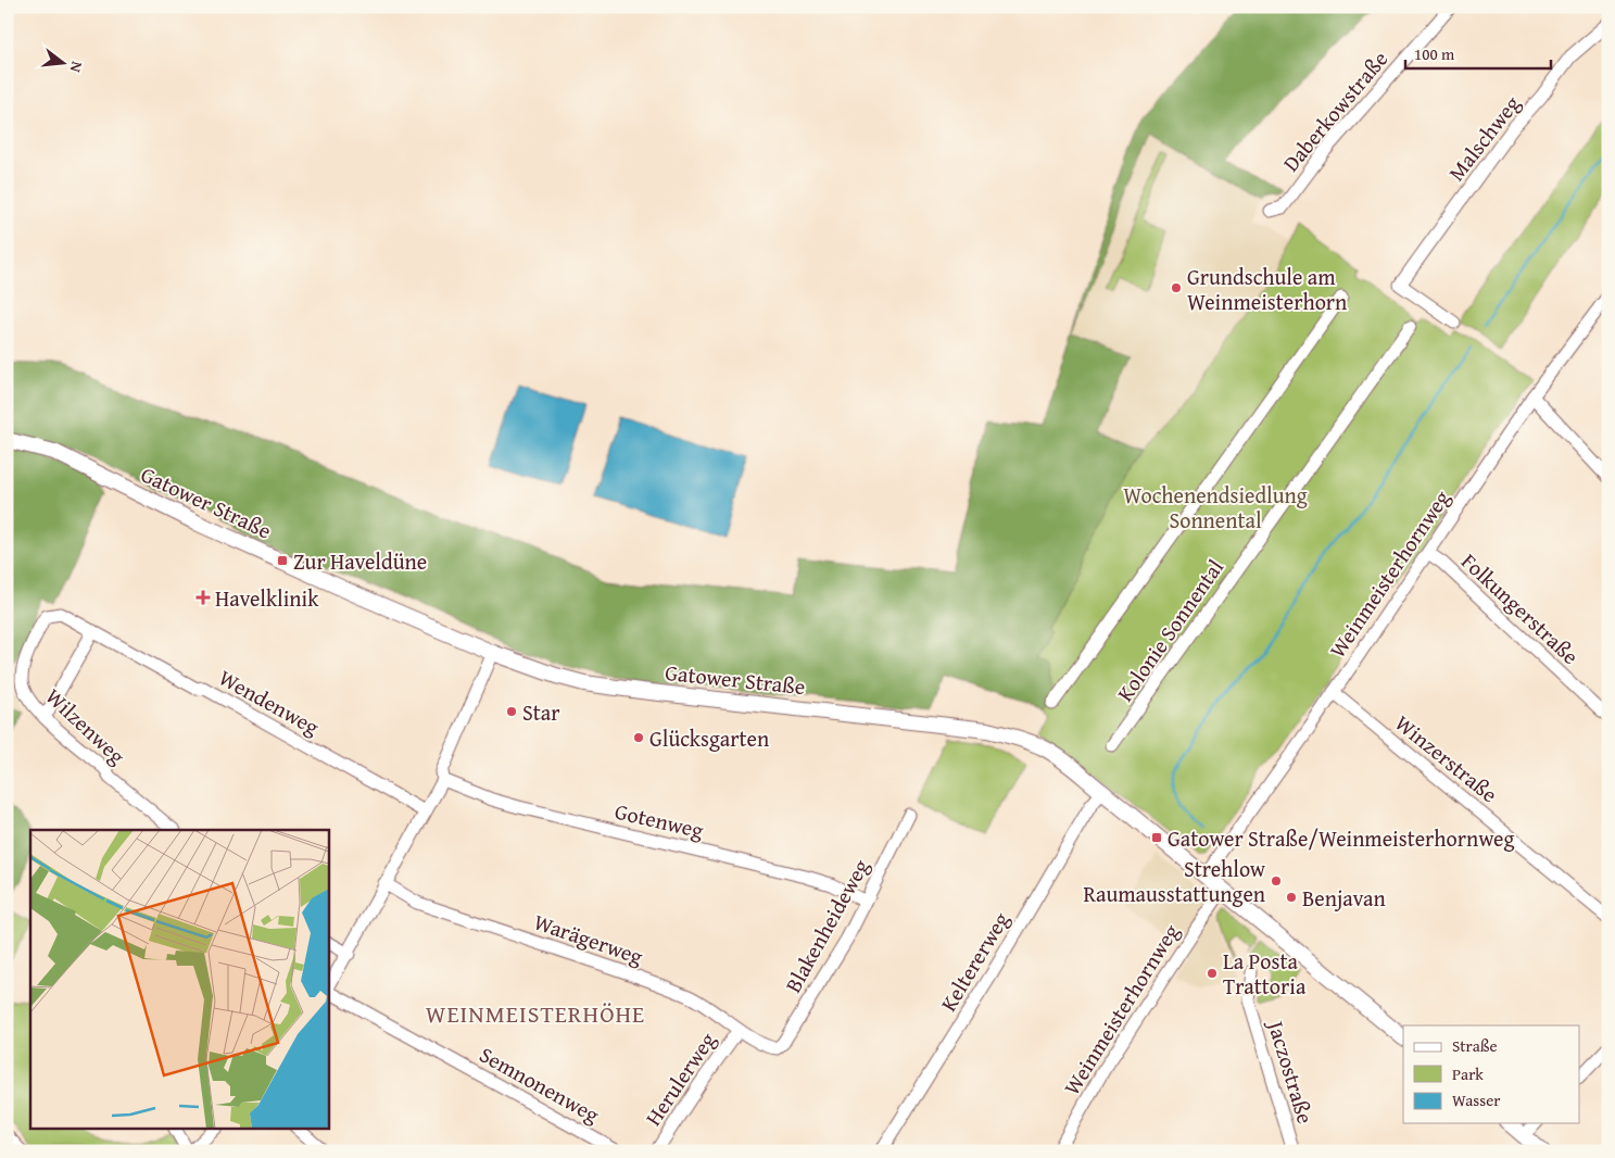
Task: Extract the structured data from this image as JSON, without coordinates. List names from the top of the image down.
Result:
{
  "streets": {
    "main road": ["Gatower Straße"],
    "street": [
      "Daberkowstraße",
      "Malschweg",
      "Weinmeisterhornweg",
      "Folkungerstraße",
      "Kolonie Sonnental",
      "Wendenweg",
      "Wilzenweg",
      "Winzerstraße",
      "Gotenweg",
      "Blakenheideweg",
      "Warägerweg",
      "Keltererweg",
      "Jaczostraße",
      "Herulerweg",
      "Semnonenweg"
    ]
  },
  "crossings": [
    ["Gatower Straße", "Weinmeisterhornweg"],
    ["Gatower Straße", "Keltererweg"],
    ["Weinmeisterhornweg", "Folkungerstraße"],
    ["Weinmeisterhornweg", "Winzerstraße"],
    ["Wendenweg", "Wilzenweg"],
    ["Gotenweg", "Blakenheideweg"],
    ["Blakenheideweg", "Warägerweg"],
    ["Warägerweg", "Herulerweg"]
  ],
  "districts": ["WEINMEISTERHÖHE"],
  "parks": ["Wochenendsiedlung Sonnental"],
  "places": {
    "other": [
      "Grundschule am Weinmeisterhorn",
      "Star",
      "Glücksgarten",
      "Strehlow Raumausstattungen",
      "Benjavan",
      "La Posta Trattoria"
    ],
    "transit": ["Zur Haveldüne", "Gatower Straße/Weinmeisterhornweg"],
    "health": ["Havelklinik"]
  },
  "legend": ["Straße", "Park", "Wasser"],
  "scale_bar": "100 m",
  "north": "right"
}
